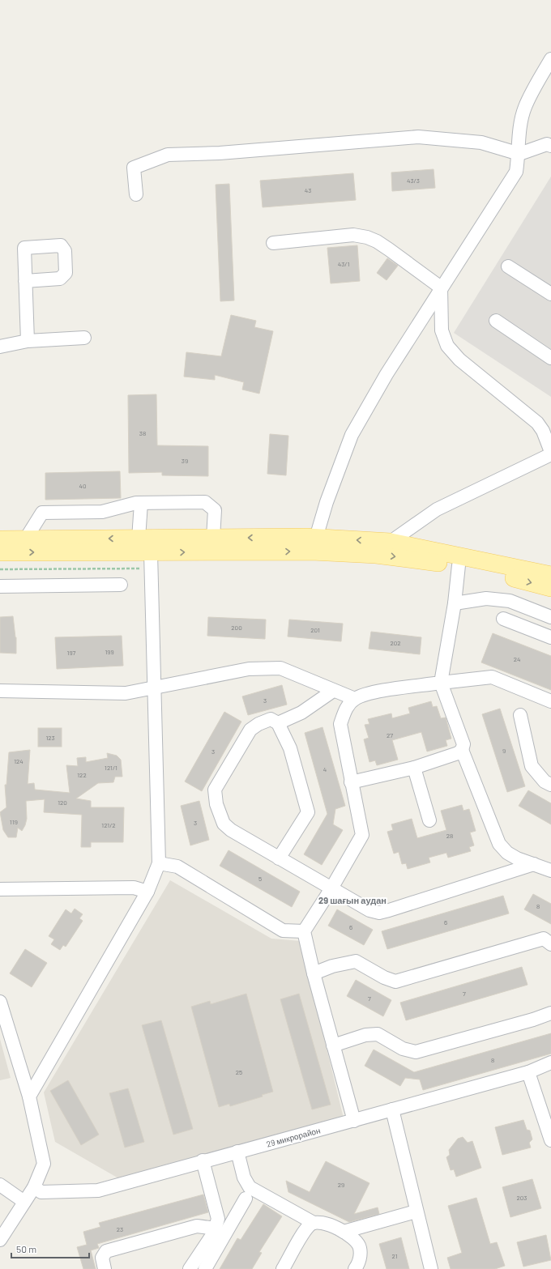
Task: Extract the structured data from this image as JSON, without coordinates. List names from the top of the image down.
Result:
{
  "streets": {
    "street": ["29 микрорайон"]
  },
  "districts": ["29 шағын аудан"],
  "house_numbers": [
    "43/3",
    "43",
    "43/1",
    "38",
    "39",
    "40",
    "200",
    "201",
    "202",
    "199",
    "197",
    "24",
    "3",
    "27",
    "123",
    "9",
    "3",
    "124",
    "121/1",
    "4",
    "122",
    "120",
    "119",
    "3",
    "121/2",
    "28",
    "5",
    "8",
    "6",
    "6",
    "7",
    "7",
    "8",
    "25",
    "29",
    "203",
    "23",
    "21"
  ],
  "scale_bar": "50 m"
}
